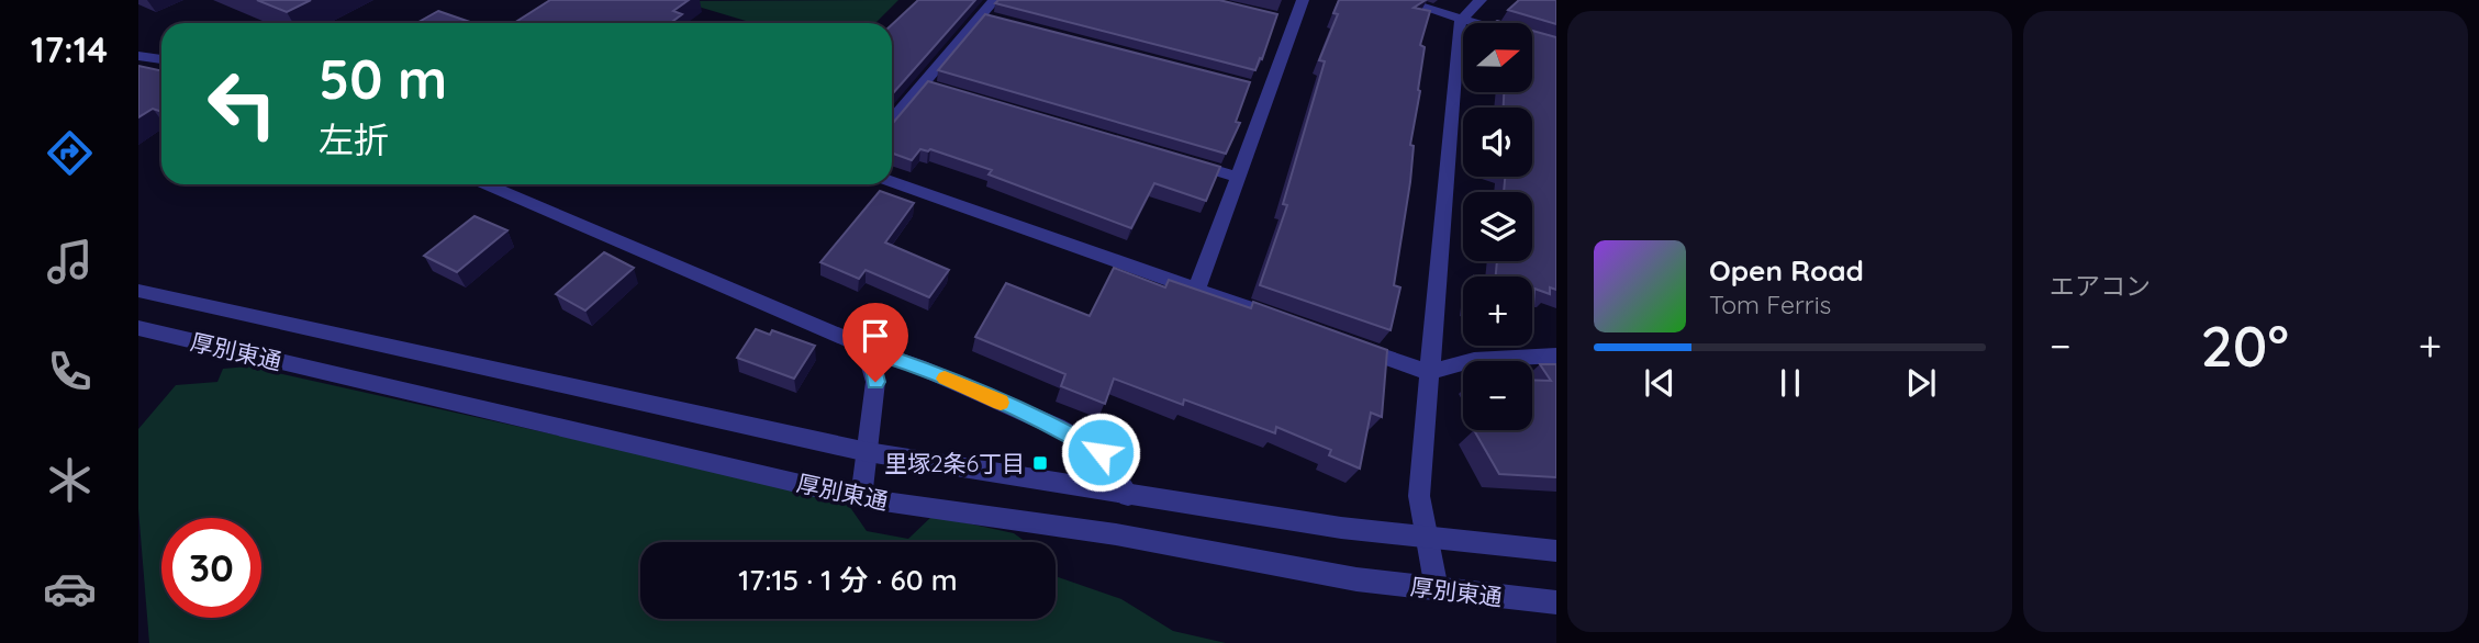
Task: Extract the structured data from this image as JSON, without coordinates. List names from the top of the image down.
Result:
{
  "streets": {
    "street": ["厚別東通"]
  },
  "places": {
    "transit": ["里塚2条6丁目"]
  },
  "north": "right",
  "page": {
    "tabs": "17:14",
    "tile": "エアコン",
    "map_buttons": ["+", "−"],
    "turn": ["50 m", "左折"],
    "song": ["Open Road", "Tom Ferris"],
    "heat": ["−", "20°", "+"],
    "limit": "30",
    "trip": "17:15 · 1 分 · 60 m"
  }
}
